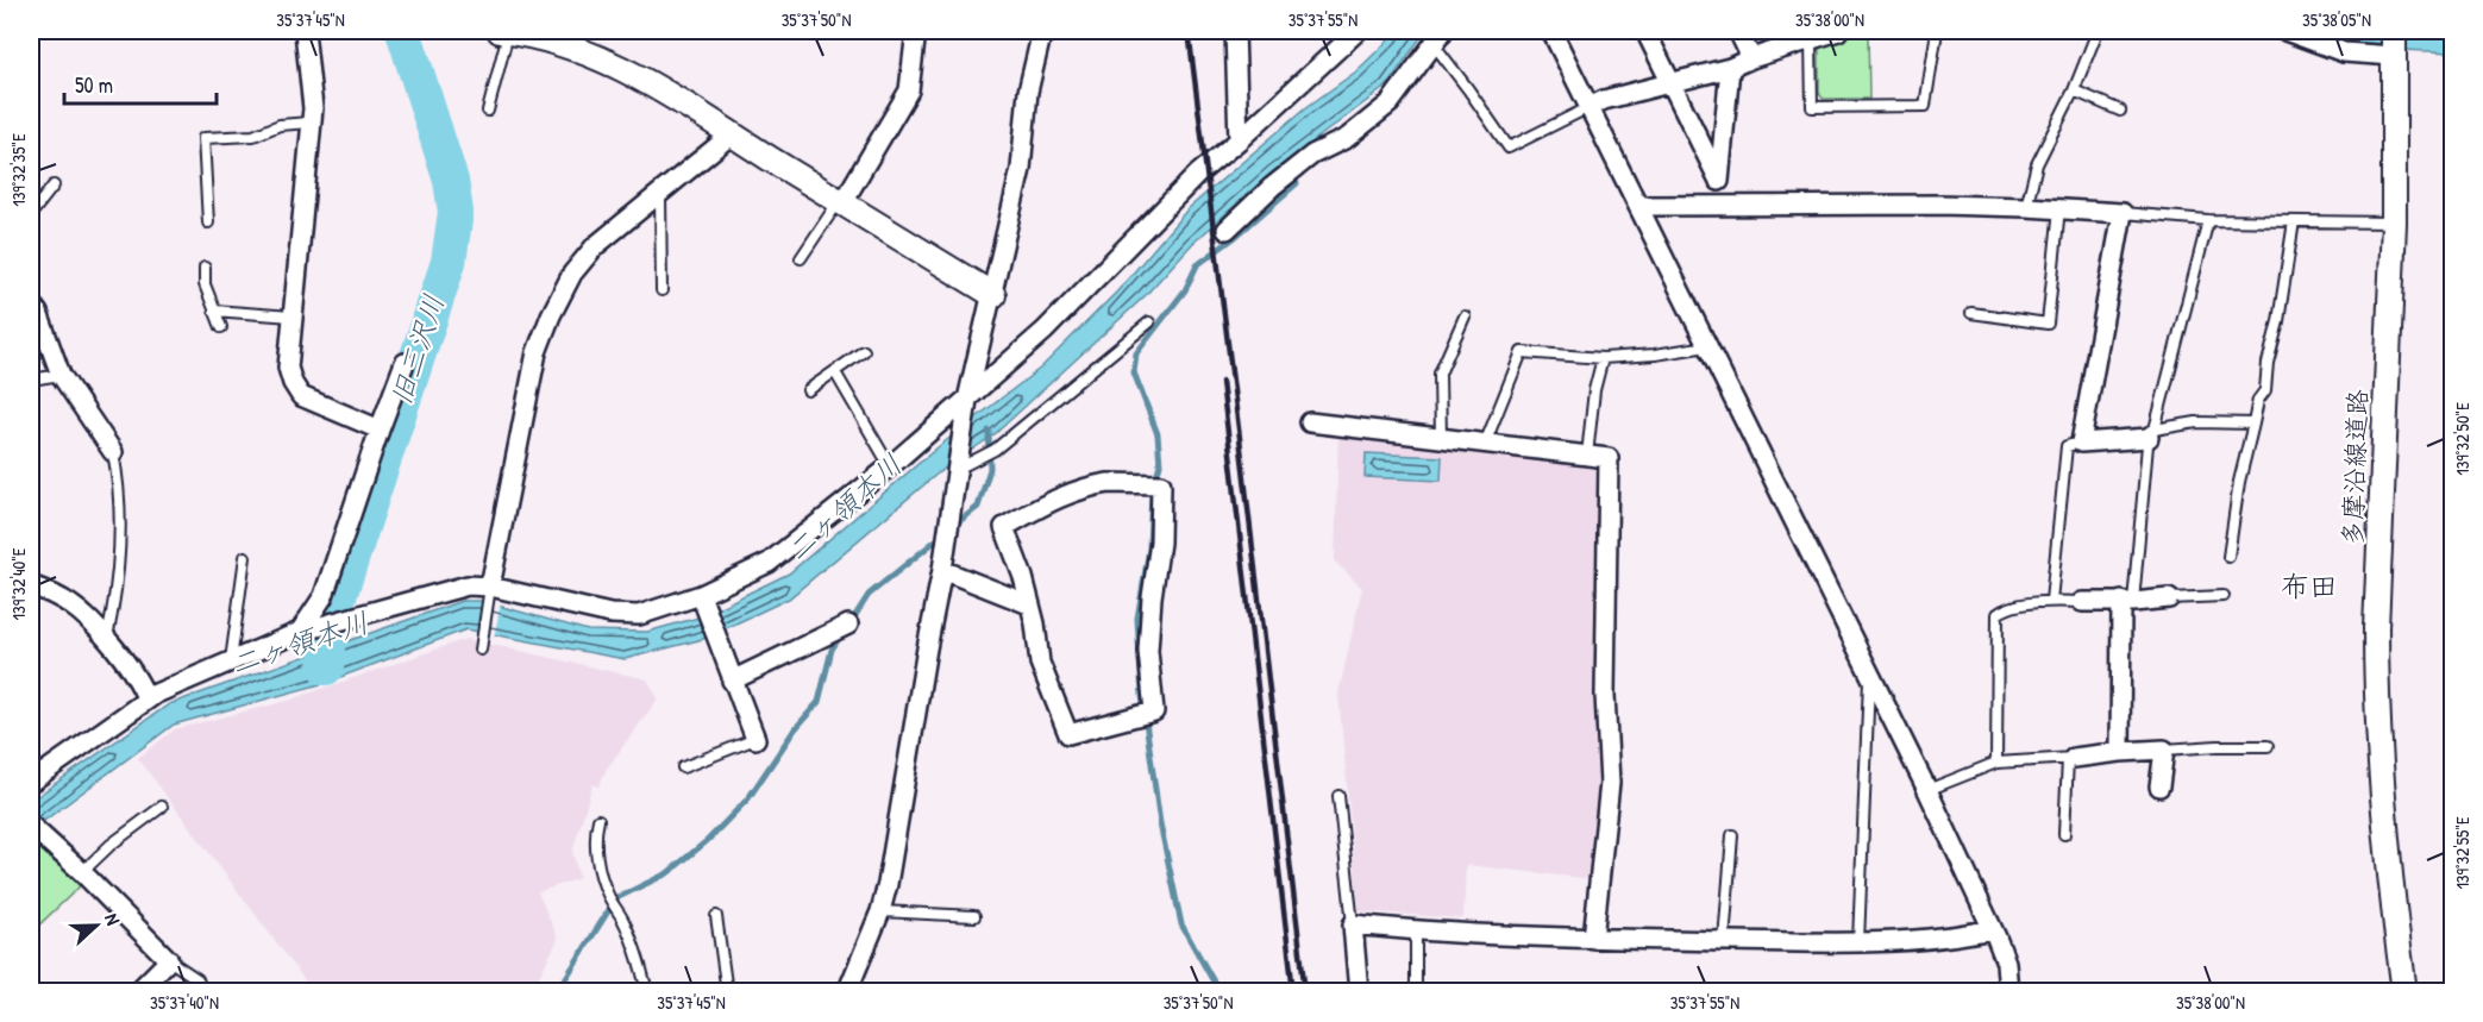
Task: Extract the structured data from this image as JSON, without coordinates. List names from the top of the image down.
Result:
{
  "streets": {
    "street": ["多摩沿線道路"]
  },
  "districts": ["布田"],
  "water": ["旧三沢川", "二ヶ領本川"],
  "scale_bar": "50 m",
  "north": "right",
  "coordinates": [
    "35°37'45\"N",
    "35°37'50\"N",
    "35°37'55\"N",
    "35°38'00\"N",
    "35°38'05\"N",
    "139°32'35\"E",
    "139°32'50\"E",
    "139°32'40\"E",
    "139°32'55\"E",
    "35°37'40\"N"
  ]
}
